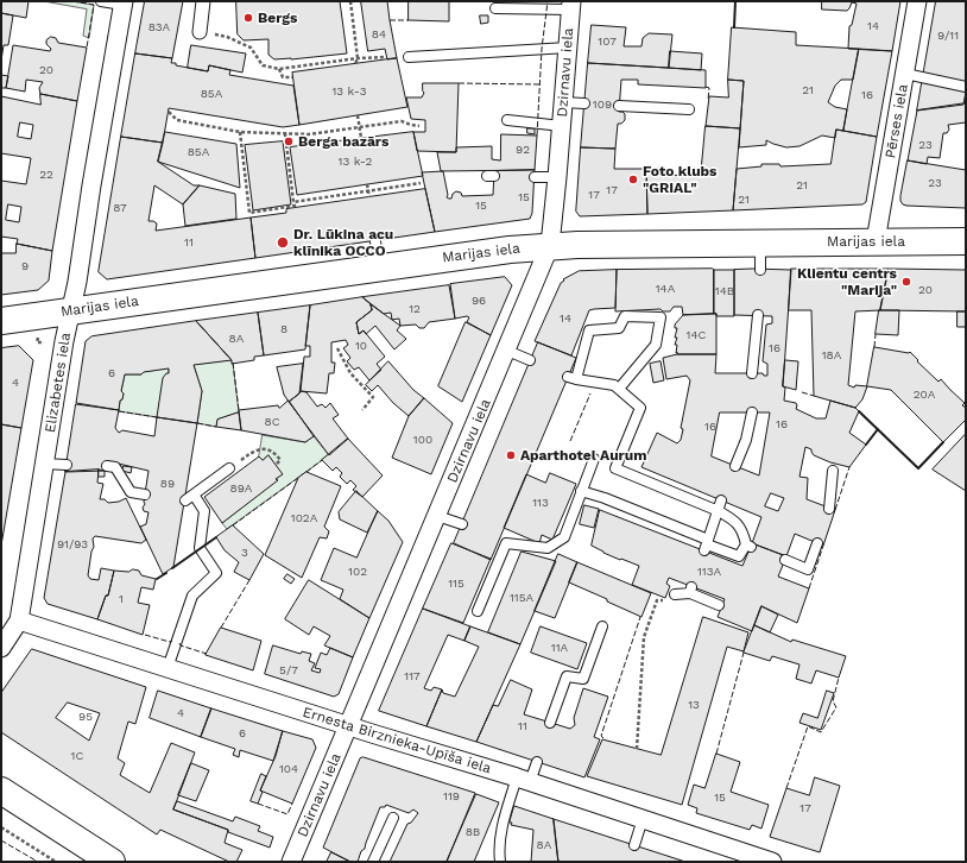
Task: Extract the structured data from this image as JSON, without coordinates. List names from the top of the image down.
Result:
{
  "streets": {
    "main road": ["Marijas iela"],
    "street": [
      "Dzirnavu iela",
      "Pērses iela",
      "Elizabetes iela",
      "Ernesta Birznieka-Upīša iela"
    ]
  },
  "crossings": [
    ["Dzirnavu iela", "Marijas iela"],
    ["Dzirnavu iela", "Ernesta Birznieka-Upīša iela"],
    ["Pērses iela", "Marijas iela"],
    ["Marijas iela", "Elizabetes iela"],
    ["Elizabetes iela", "Ernesta Birznieka-Upīša iela"]
  ],
  "places": [
    "Bergs",
    "Berga bazārs",
    "Foto klubs \"GRIAL\"",
    "Dr. Lūkina acu klīnika OCCO",
    "Klientu centrs \"Marija\"",
    "Aparthotel Aurum"
  ],
  "house_numbers": [
    "14",
    "83A",
    "84",
    "9/11",
    "107",
    "20",
    "21",
    "13 k-3",
    "85A",
    "16",
    "109",
    "23",
    "92",
    "85A",
    "13 k-2",
    "22",
    "23",
    "21",
    "17",
    "17",
    "15",
    "21",
    "15",
    "87",
    "11",
    "9",
    "14A",
    "20",
    "14B",
    "96",
    "12",
    "14",
    "8",
    "14C",
    "8A",
    "10",
    "16",
    "18A",
    "6",
    "4",
    "20A",
    "8C",
    "16",
    "16",
    "100",
    "89",
    "89A",
    "113",
    "102A",
    "91/93",
    "3",
    "102",
    "113A",
    "115",
    "115A",
    "1",
    "11A",
    "5/7",
    "117",
    "13",
    "4",
    "95",
    "11",
    "6",
    "1C",
    "104",
    "119",
    "15",
    "17",
    "8B",
    "8A"
  ]
}
